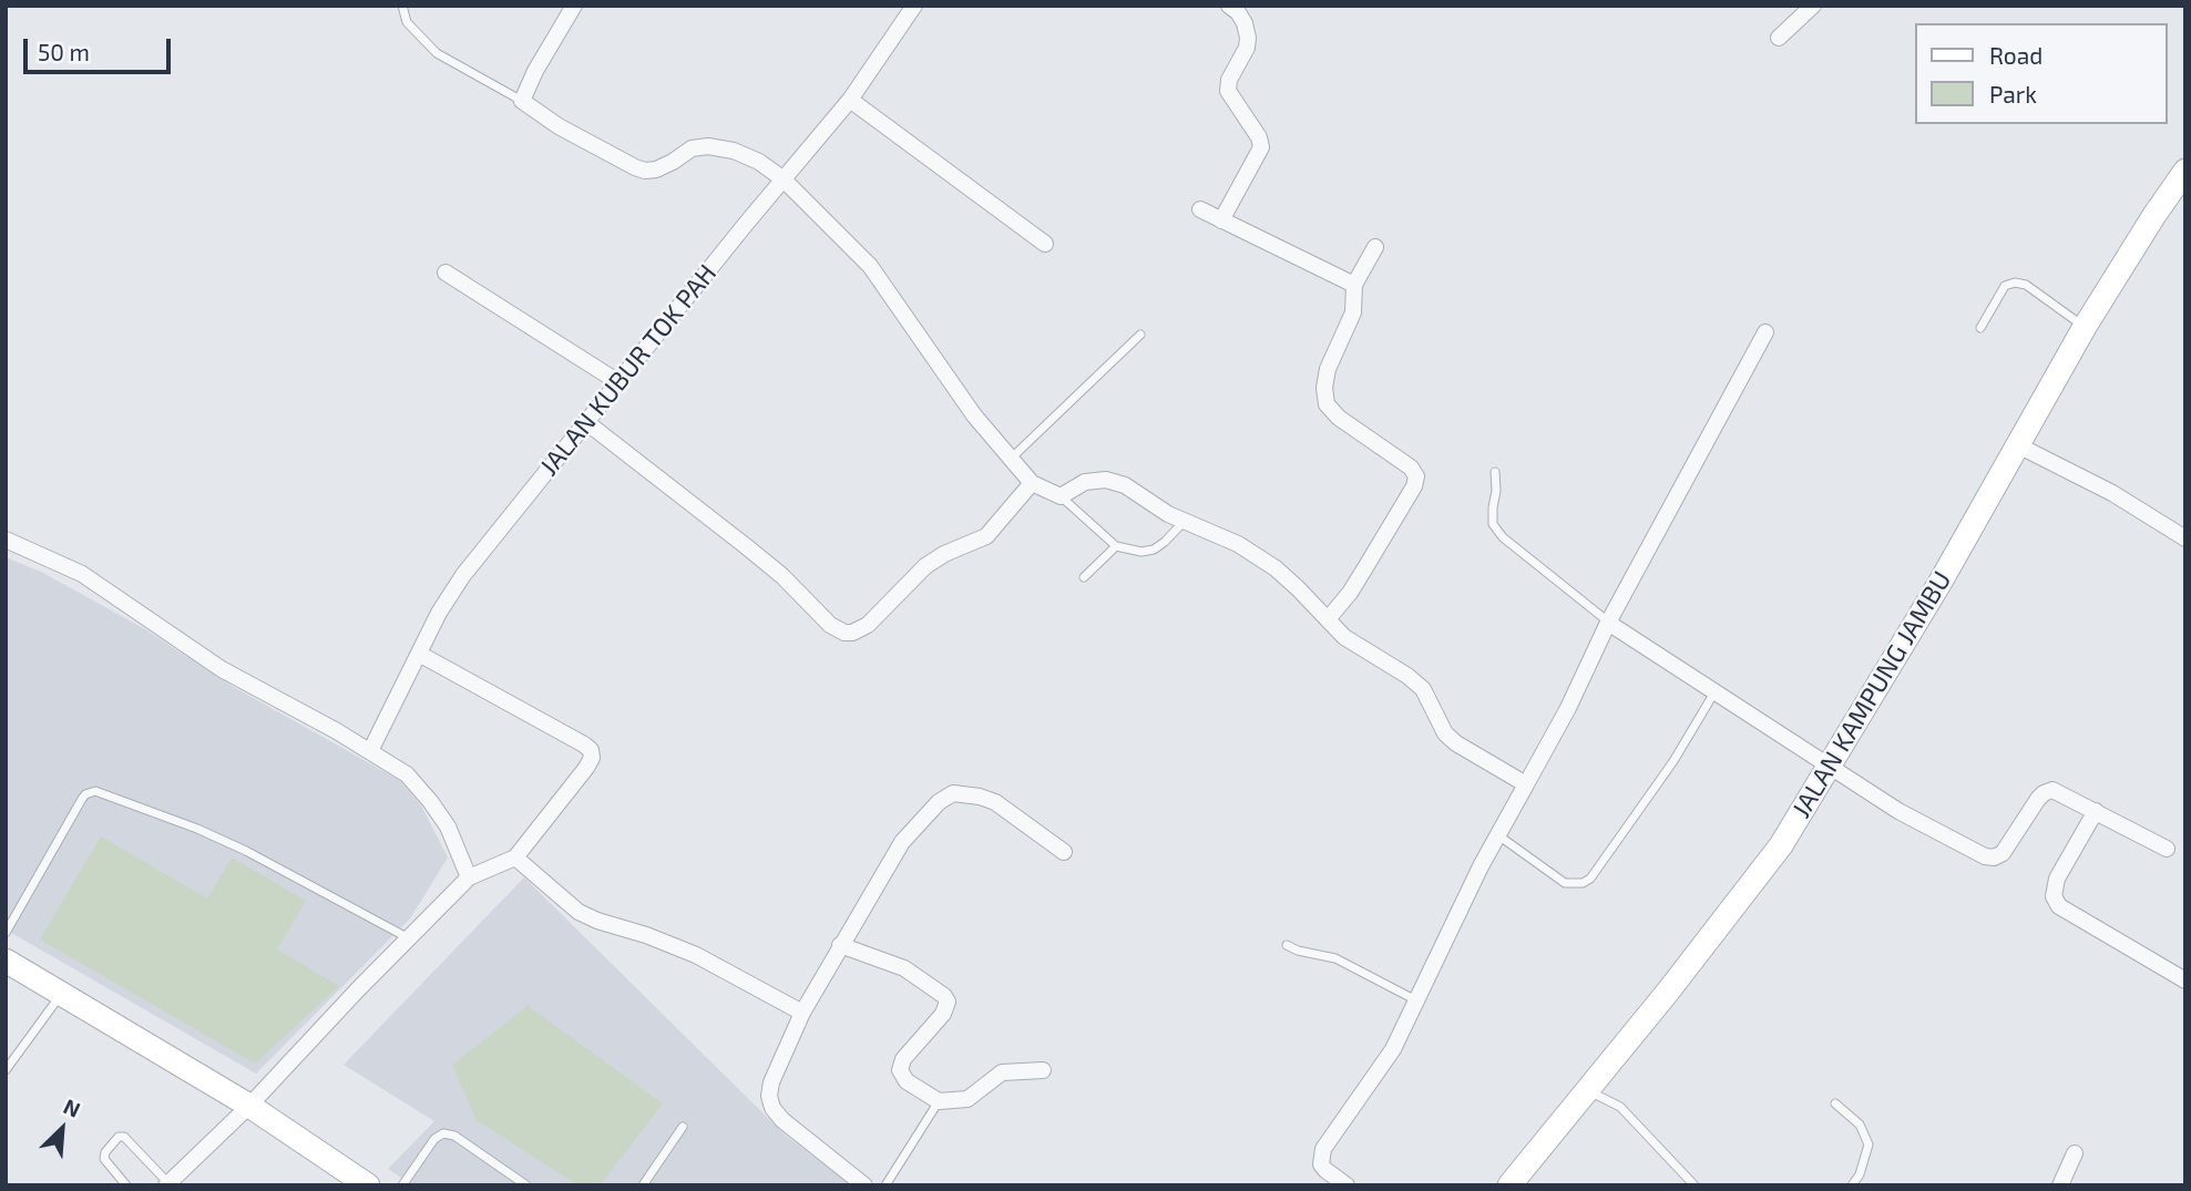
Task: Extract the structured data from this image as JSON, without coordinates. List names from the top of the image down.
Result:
{
  "streets": {
    "street": ["JALAN KUBUR TOK PAH", "JALAN KAMPUNG JAMBU"]
  },
  "legend": ["Road", "Park"],
  "scale_bar": "50 m",
  "north": "top right"
}
